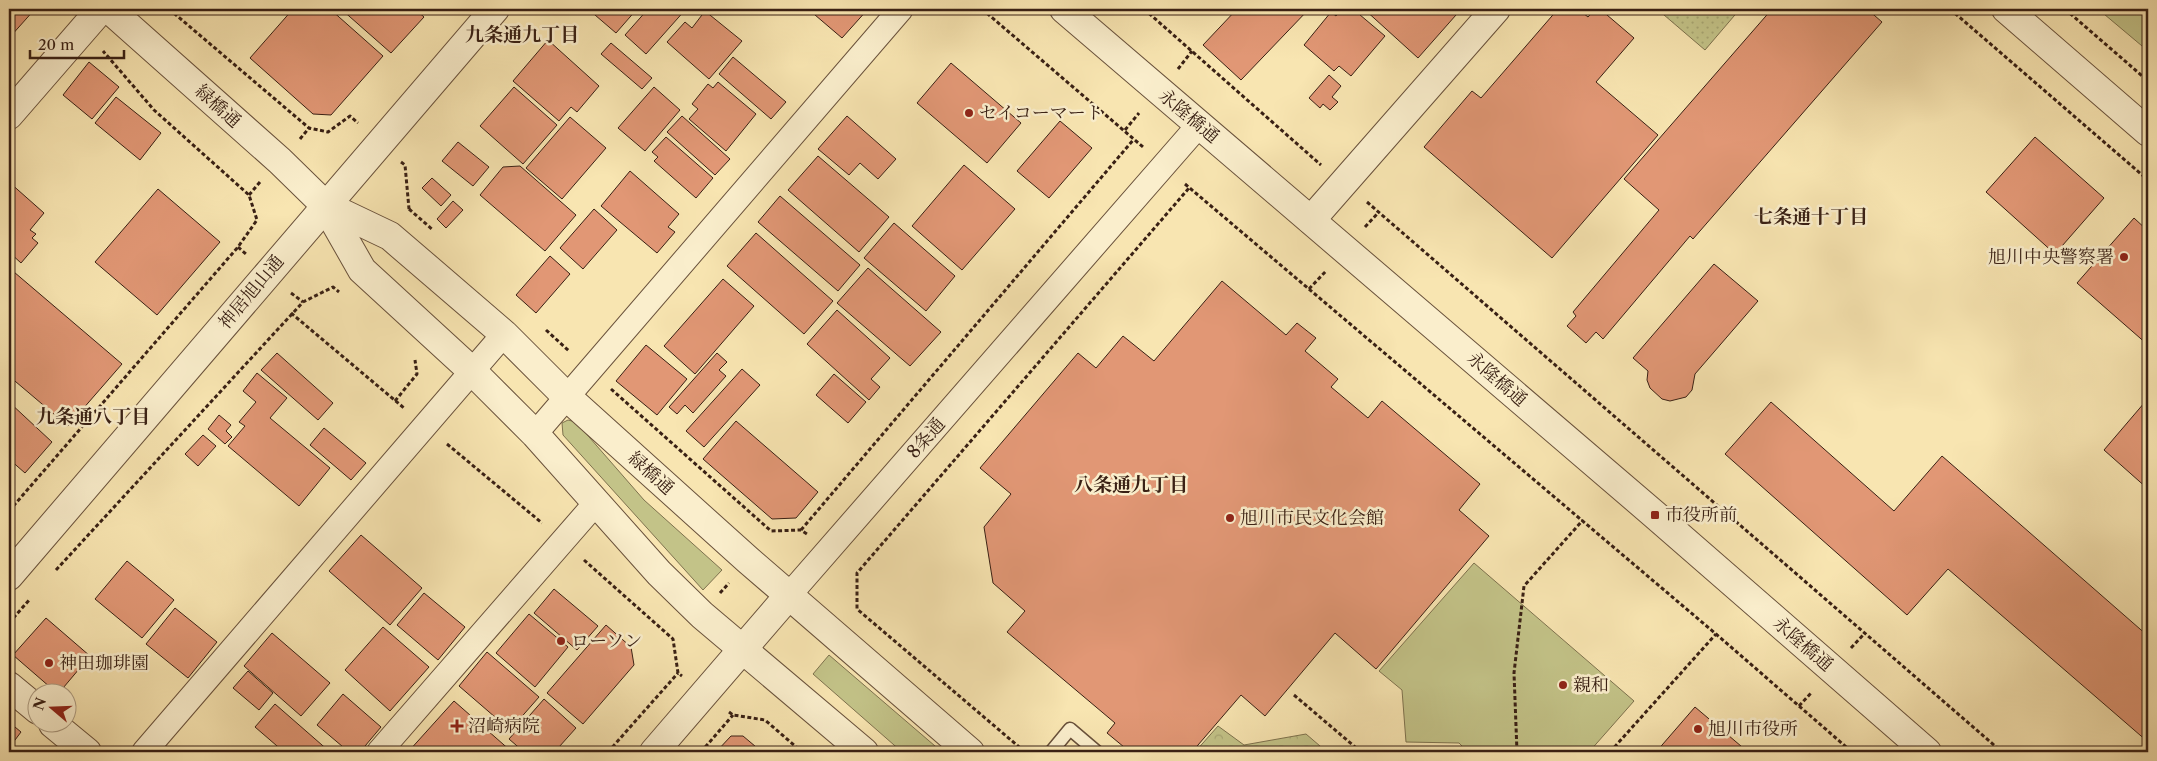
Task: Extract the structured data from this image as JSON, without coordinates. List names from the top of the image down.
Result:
{
  "streets": {
    "street": [
      "緑橋通",
      "永隆橋通",
      "神居旭山通",
      "8条通"
    ]
  },
  "crossings": [
    ["緑橋通", "神居旭山通"],
    ["緑橋通", "8条通"],
    ["永隆橋通", "8条通"]
  ],
  "districts": [
    "九条通九丁目",
    "七条通十丁目",
    "九条通八丁目",
    "八条通九丁目"
  ],
  "places": {
    "other": [
      "セイコーマート",
      "旭川中央警察署",
      "旭川市民文化会館",
      "ローソン",
      "神田珈琲園",
      "親和",
      "旭川市役所"
    ],
    "transit": ["市役所前"],
    "health": ["沼崎病院"]
  },
  "scale_bar": "20 m",
  "north": "left"
}
